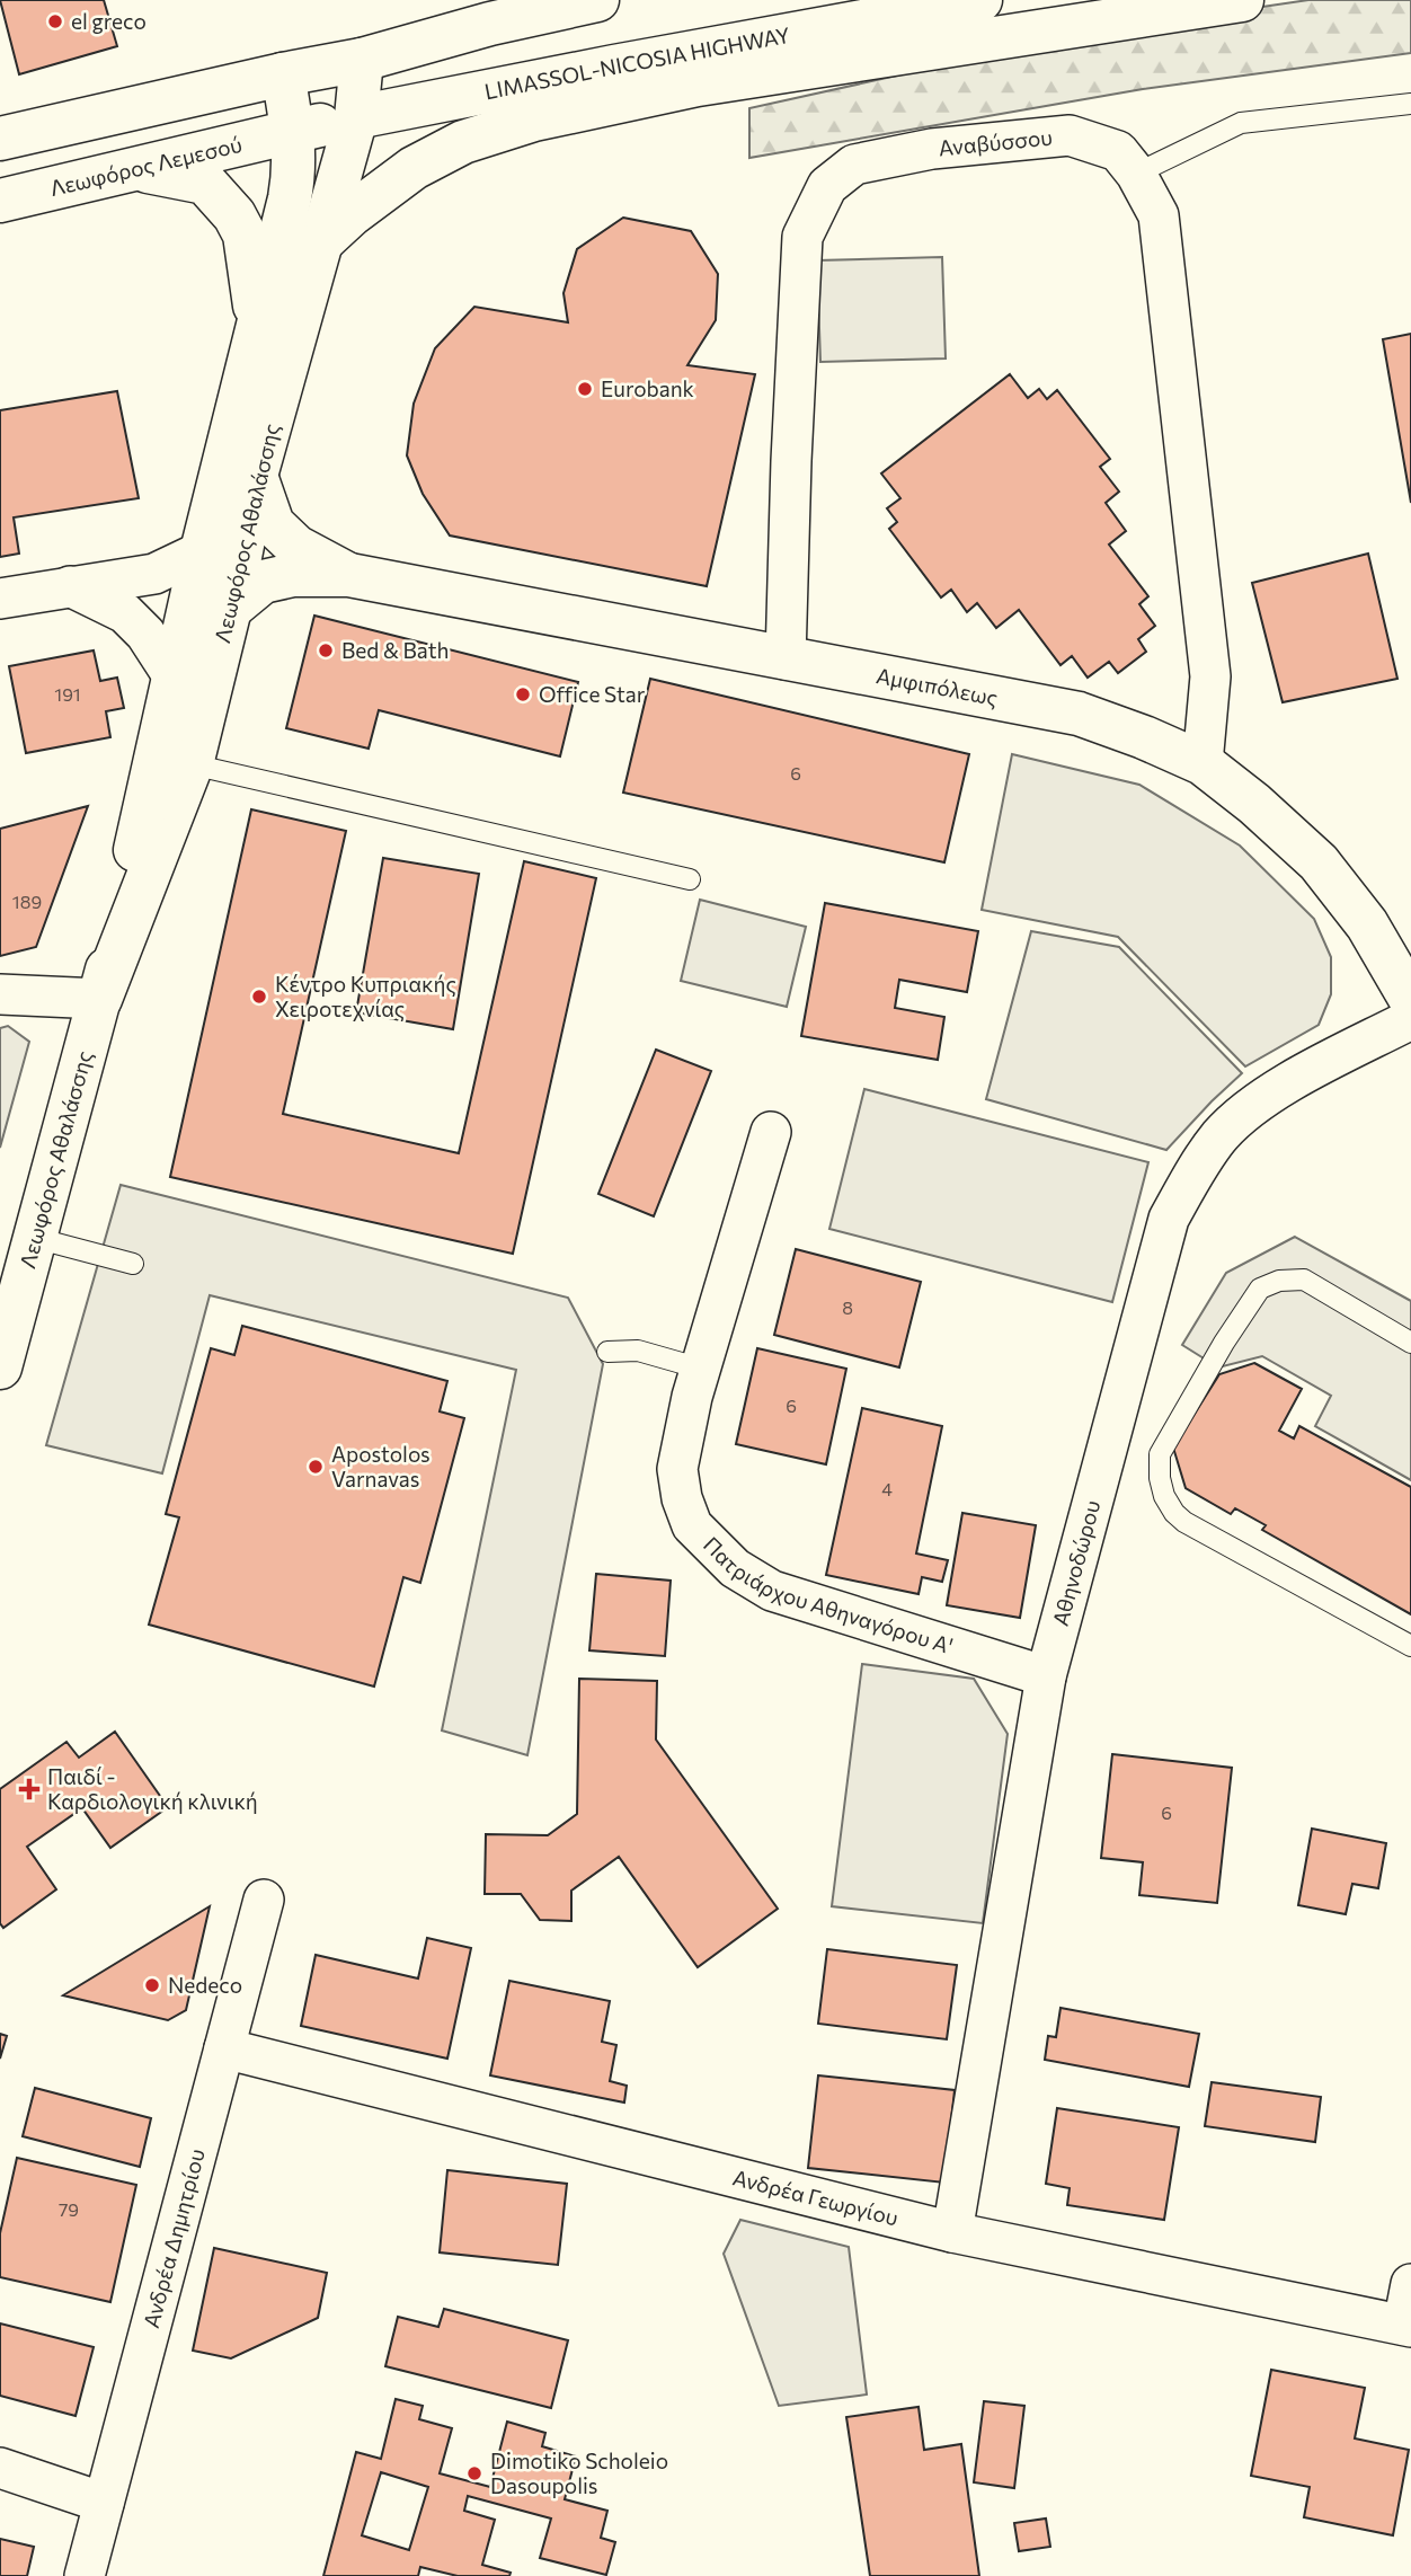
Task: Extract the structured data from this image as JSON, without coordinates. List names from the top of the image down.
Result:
{
  "streets": {
    "main road": [
      "LIMASSOL-NICOSIA HIGHWAY",
      "Λεωφόρος Λεμεσού",
      "Λεωφόρος Αθαλάσσης",
      "Αμφιπόλεως"
    ],
    "street": [
      "Αναβύσσου",
      "Αθηνοδώρου",
      "Πατριάρχου Αθηναγόρου Α'",
      "Ανδρέα Γεωργίου",
      "Ανδρέα Δημητρίου"
    ]
  },
  "crossings": [
    ["LIMASSOL-NICOSIA HIGHWAY", "Λεωφόρος Λεμεσού"],
    ["LIMASSOL-NICOSIA HIGHWAY", "Λεωφόρος Αθαλάσσης"],
    ["Αναβύσσου", "Αμφιπόλεως"],
    ["Λεωφόρος Λεμεσού", "Λεωφόρος Αθαλάσσης"],
    ["Λεωφόρος Αθαλάσσης", "Αμφιπόλεως"],
    ["Αθηνοδώρου", "Πατριάρχου Αθηναγόρου Α'"],
    ["Αθηνοδώρου", "Ανδρέα Γεωργίου"],
    ["Ανδρέα Γεωργίου", "Ανδρέα Δημητρίου"]
  ],
  "places": {
    "other": [
      "el greco",
      "Eurobank",
      "Bed & Bath",
      "Office Star",
      "Κέντρο Κυπριακής Χειροτεχνίας",
      "Apostolos Varnavas",
      "Nedeco",
      "Dimotiko Scholeio Dasoupolis"
    ],
    "health": ["Παιδί - Καρδιολογική κλινική"]
  },
  "house_numbers": [
    "191",
    "6",
    "189",
    "8",
    "6",
    "4",
    "6",
    "79"
  ]
}
